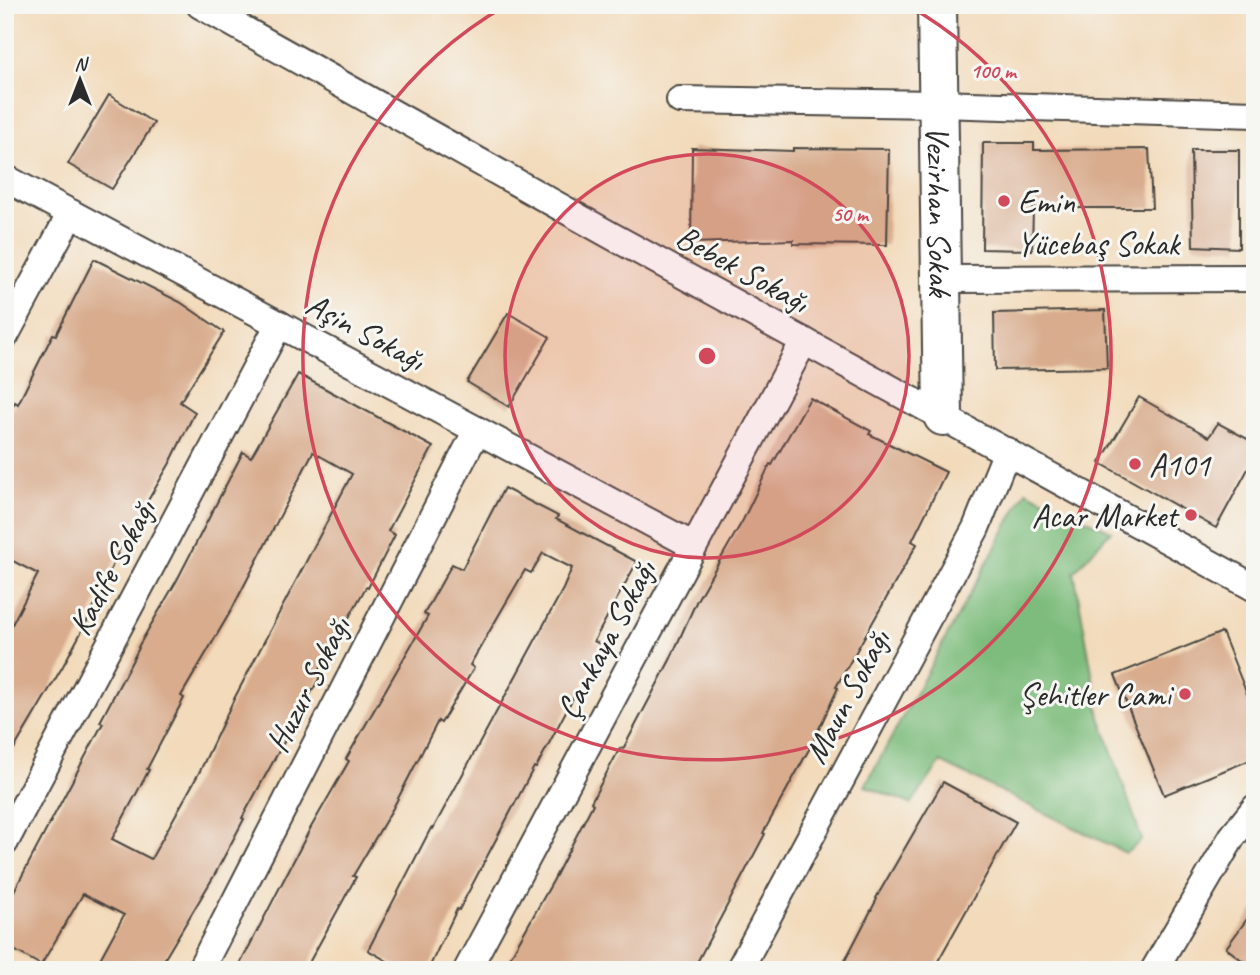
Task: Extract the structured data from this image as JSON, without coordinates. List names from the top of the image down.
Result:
{
  "streets": {
    "street": [
      "Vezirhan Sokak",
      "Yücebaş Sokak",
      "Bebek Sokağı",
      "Aşin Sokağı",
      "Kadife Sokağı",
      "Çankaya Sokağı",
      "Huzur Sokağı",
      "Maun Sokağı"
    ]
  },
  "crossings": [
    ["Vezirhan Sokak", "Yücebaş Sokak"],
    ["Vezirhan Sokak", "Bebek Sokağı"],
    ["Bebek Sokağı", "Çankaya Sokağı"],
    ["Bebek Sokağı", "Maun Sokağı"],
    ["Aşin Sokağı", "Kadife Sokağı"],
    ["Aşin Sokağı", "Çankaya Sokağı"],
    ["Aşin Sokağı", "Huzur Sokağı"]
  ],
  "places": [
    "Emin",
    "A101",
    "Acar Market",
    "Şehitler Cami"
  ],
  "north": "top",
  "rings": ["100 m", "50 m"]
}
